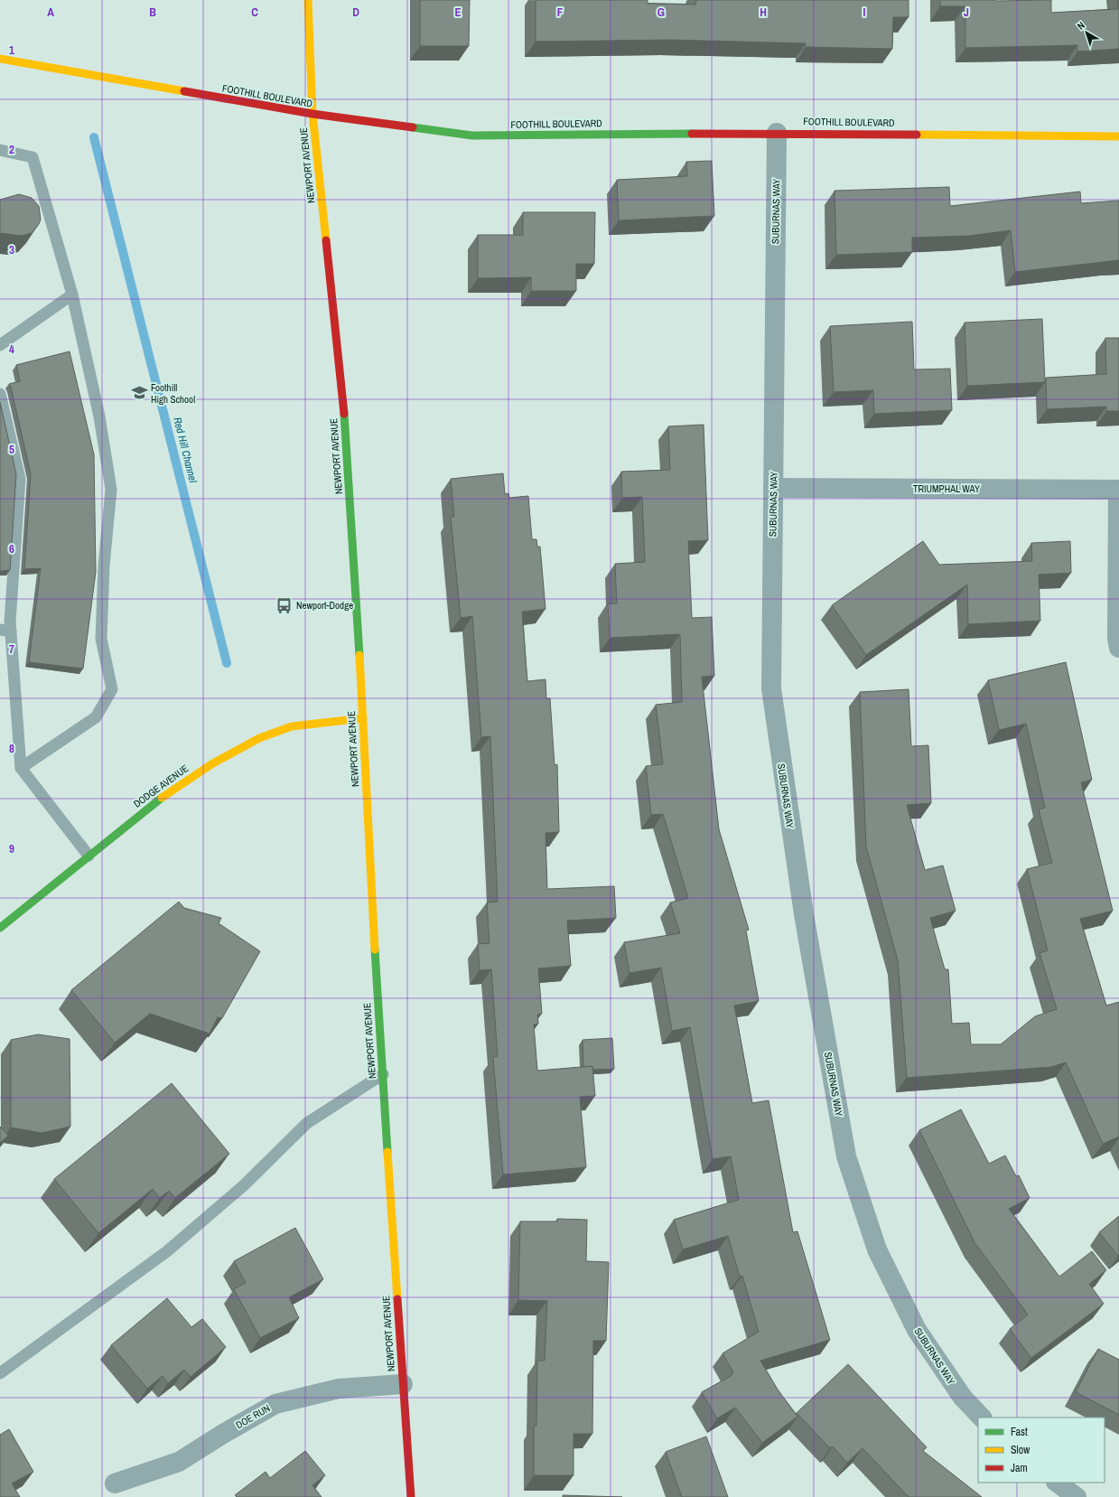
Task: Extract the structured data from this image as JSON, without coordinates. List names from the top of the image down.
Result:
{
  "streets": {
    "street": [
      "FOOTHILL BOULEVARD",
      "NEWPORT AVENUE",
      "SUBURNAS WAY",
      "TRIUMPHAL WAY",
      "DODGE AVENUE",
      "DOE RUN"
    ]
  },
  "crossings": [
    ["FOOTHILL BOULEVARD", "NEWPORT AVENUE"],
    ["FOOTHILL BOULEVARD", "SUBURNAS WAY"],
    ["NEWPORT AVENUE", "DODGE AVENUE"],
    ["NEWPORT AVENUE", "DOE RUN"],
    ["SUBURNAS WAY", "TRIUMPHAL WAY"]
  ],
  "water": ["Red Hill Channel"],
  "places": {
    "school or university": ["Foothill High School"],
    "bus stop": ["Newport-Dodge"]
  },
  "legend": ["Fast", "Slow", "Jam"],
  "north": "top left",
  "grid": {
    "columns": [
      "A",
      "B",
      "C",
      "D",
      "E",
      "F",
      "G",
      "H",
      "I",
      "J"
    ],
    "rows": [
      "1",
      "2",
      "3",
      "4",
      "5",
      "6",
      "7",
      "8",
      "9"
    ]
  }
}
